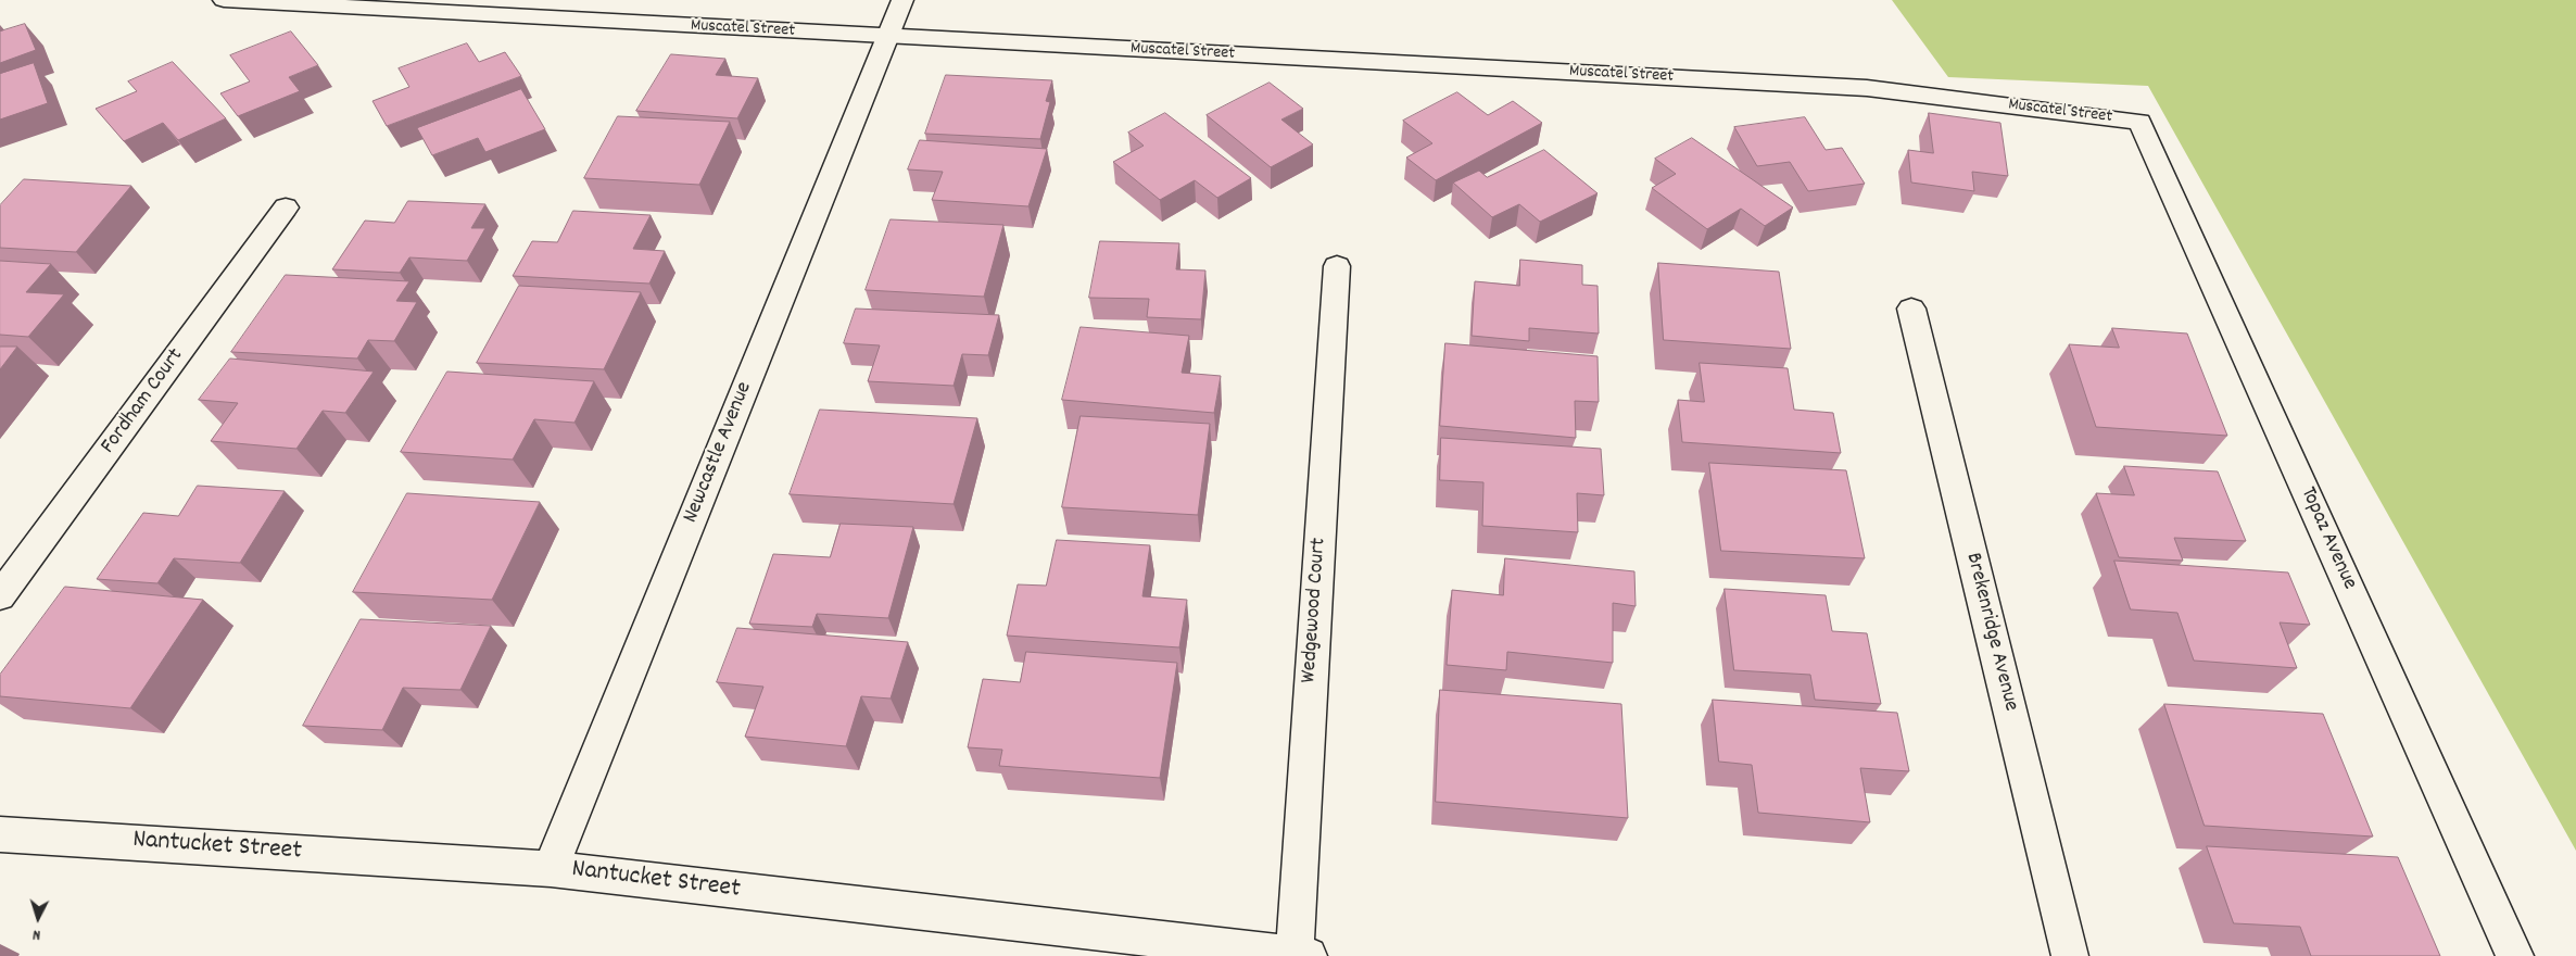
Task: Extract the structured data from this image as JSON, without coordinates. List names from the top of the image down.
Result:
{
  "streets": {
    "street": [
      "Muscatel Street",
      "Fordham Court",
      "Newcastle Avenue",
      "Topaz Avenue",
      "Wedgewood Court",
      "Brekenridge Avenue",
      "Nantucket Street"
    ]
  },
  "crossings": [
    ["Muscatel Street", "Newcastle Avenue"],
    ["Muscatel Street", "Topaz Avenue"],
    ["Newcastle Avenue", "Nantucket Street"],
    ["Wedgewood Court", "Nantucket Street"]
  ],
  "north": "bottom"
}
